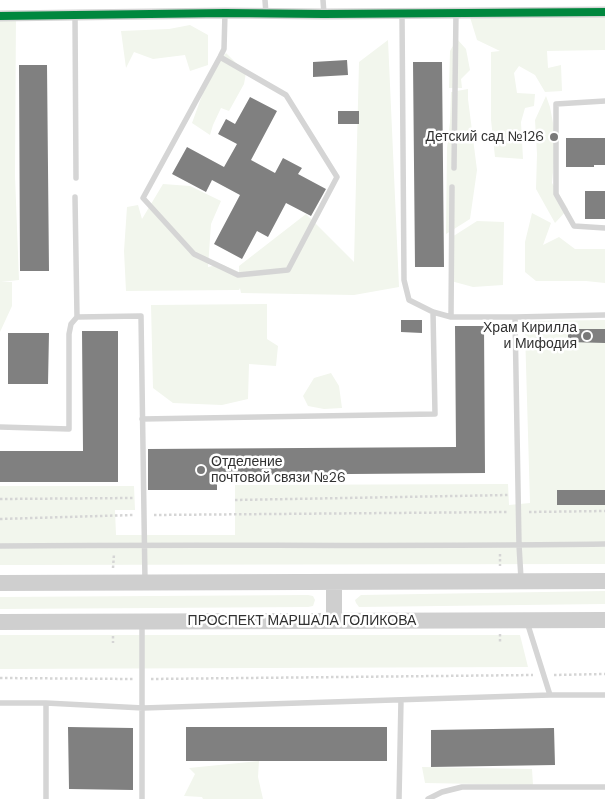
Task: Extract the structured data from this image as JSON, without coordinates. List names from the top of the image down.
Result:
{
  "streets": {
    "main road": ["ПРОСПЕКТ МАРШАЛА ГОЛИКОВА"]
  },
  "places": ["Детский сад №126", "Храм Кирилла и Мифодия", "Отделение почтовой связи №26"]
}
